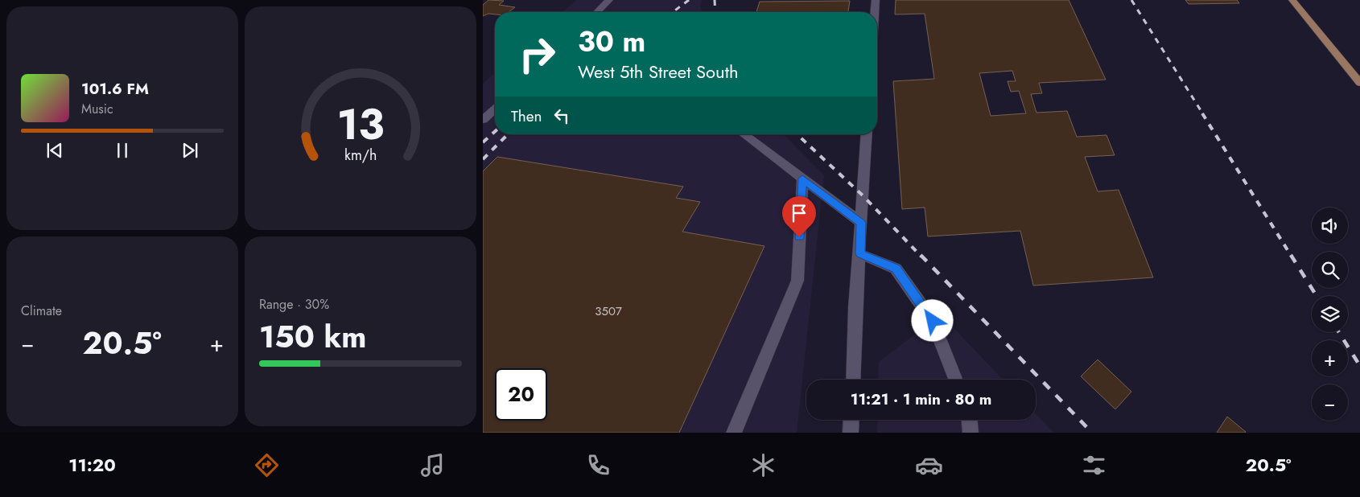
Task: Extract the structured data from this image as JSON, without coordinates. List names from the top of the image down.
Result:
{
  "house_numbers": ["3507"],
  "page": {
    "turn": ["30 m", "West 5th Street South"],
    "song": ["101.6 FM", "Music"],
    "then": "Then",
    "map_buttons": ["+", "−"],
    "tile": [
      "Climate",
      ["Range · 30%", "150 km"]
    ],
    "heat": ["−", "20.5°", "+"],
    "limit": "20",
    "trip": "11:21 · 1 min · 80 m",
    "tabs": ["11:20", "20.5°"],
    "gauge": ["13", "km/h"]
  }
}
